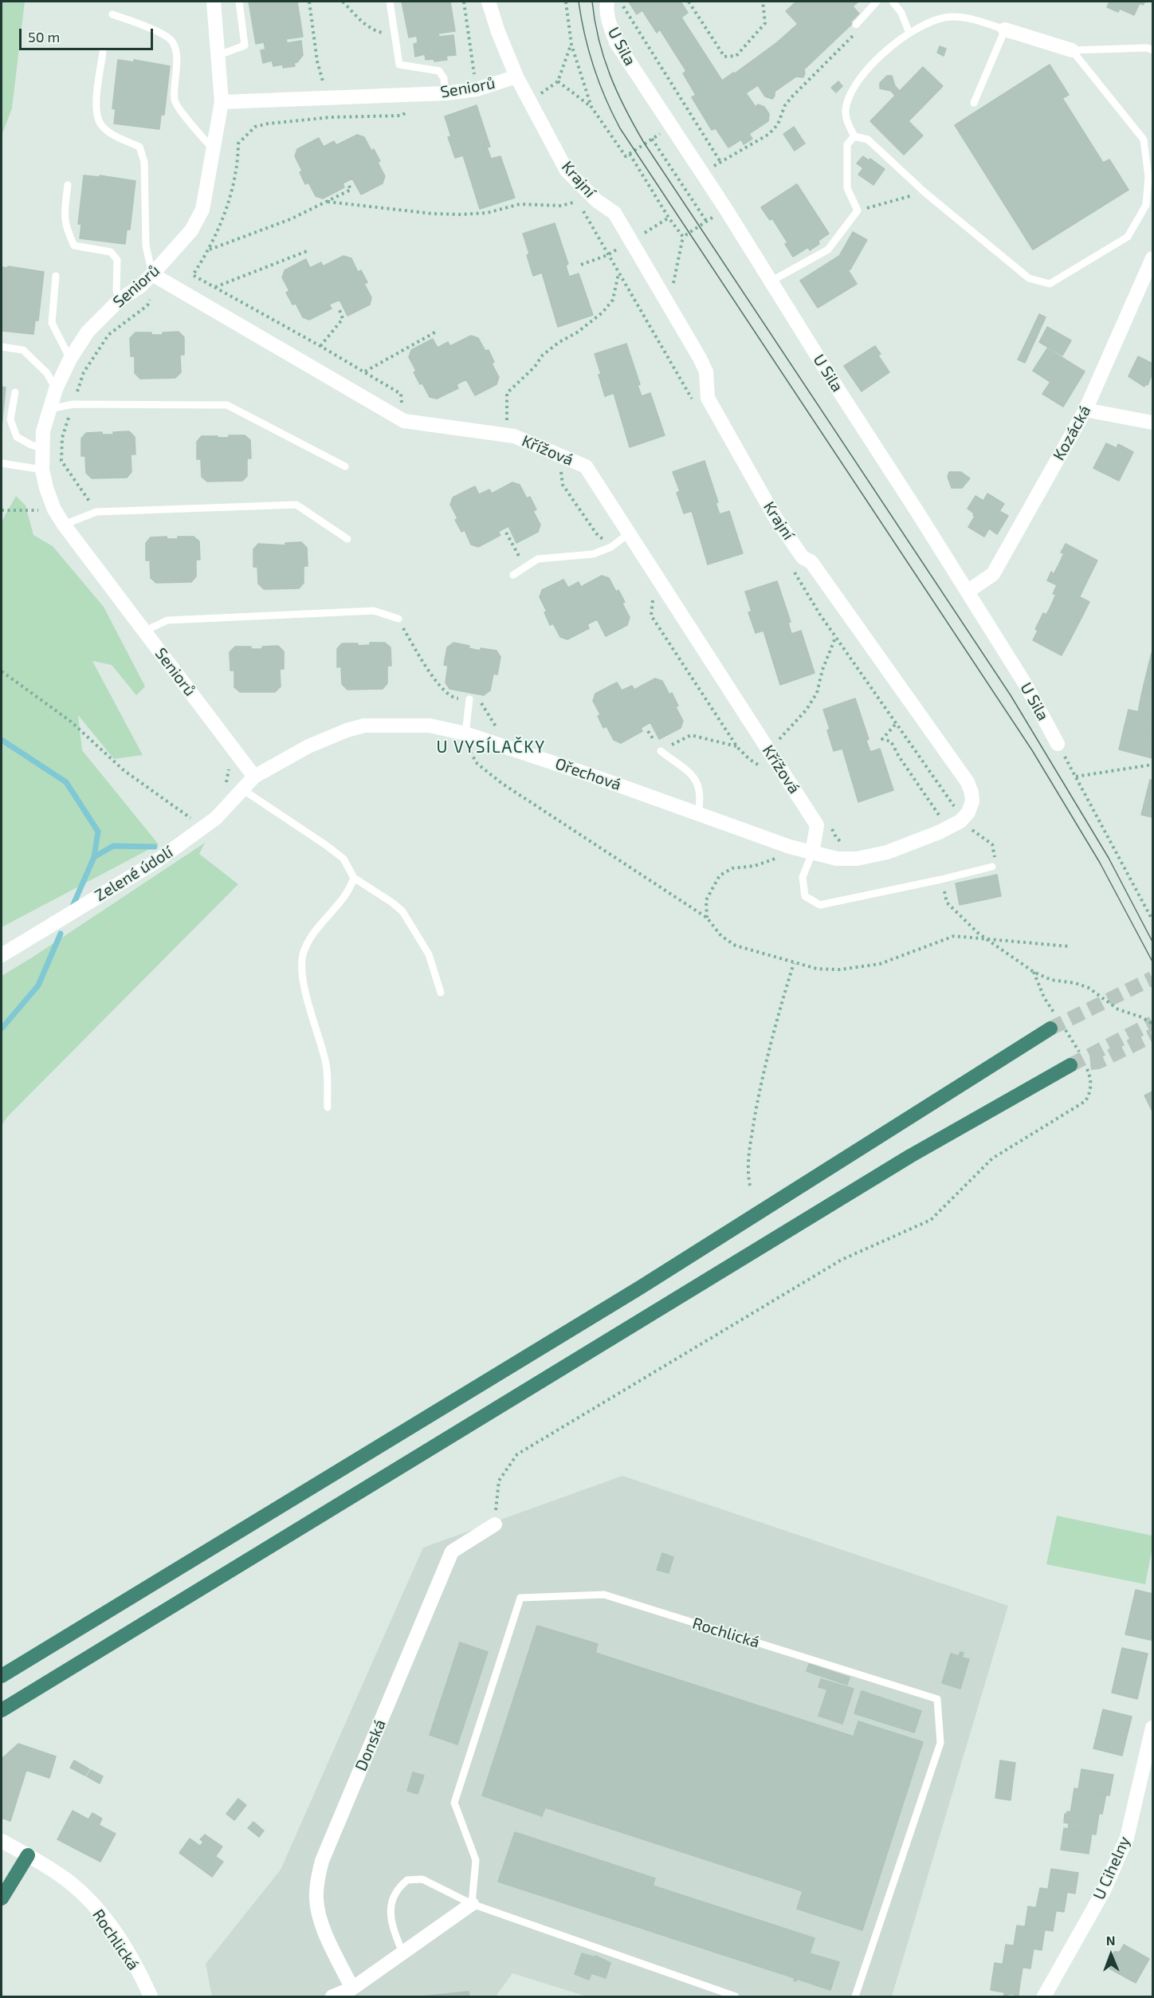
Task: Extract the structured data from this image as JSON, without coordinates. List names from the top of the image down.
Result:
{
  "streets": {
    "street": [
      "U Sila",
      "Seniorů",
      "Krajní",
      "Kozácká",
      "Křížová",
      "Ořechová",
      "Zelené údolí",
      "Rochlická",
      "Donská",
      "U Cihelny"
    ]
  },
  "crossings": [
    ["U Sila", "Kozácká"],
    ["Seniorů", "Krajní"],
    ["Seniorů", "Křížová"],
    ["Seniorů", "Ořechová"],
    ["Seniorů", "Zelené údolí"],
    ["Křížová", "Ořechová"],
    ["Ořechová", "Zelené údolí"]
  ],
  "districts": ["U VYSÍLAČKY"],
  "scale_bar": "50 m",
  "north": "top"
}
